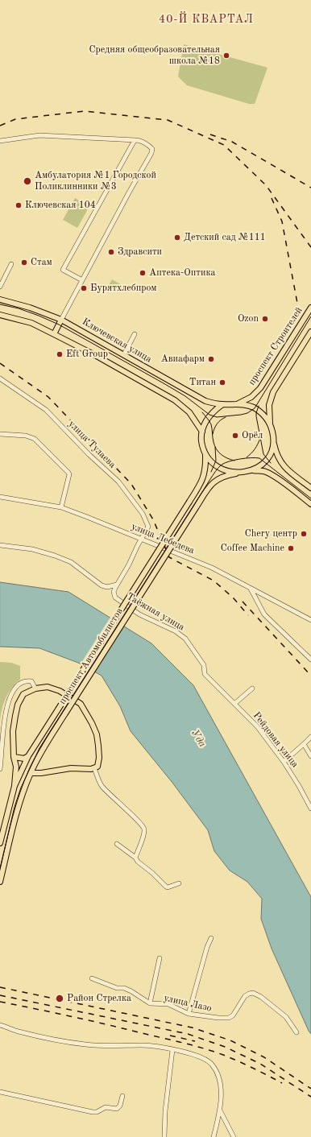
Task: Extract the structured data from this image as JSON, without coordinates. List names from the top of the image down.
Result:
{
  "streets": {
    "main road": ["Ключевская улица", "проспект Строителей", "проспект Автомобилистов"],
    "street": [
      "улица Тулаева",
      "улица Лебедева",
      "Таёжная улица",
      "Рейдовая улица",
      "улица Лазо"
    ]
  },
  "crossings": [
    ["Ключевская улица", "проспект Строителей"],
    ["Ключевская улица", "проспект Автомобилистов"],
    ["проспект Строителей", "проспект Автомобилистов"],
    ["улица Тулаева", "улица Лебедева"],
    ["Таёжная улица", "Рейдовая улица"]
  ],
  "districts": ["40-Й КВАРТАЛ"],
  "water": ["Уда"],
  "places": [
    "Средняя общеобразовательная школа №18",
    "Амбулатория №1 Городской Поликлинники №3",
    "Ключевская 104",
    "Детский сад №111",
    "Здравсити",
    "Стам",
    "Аптека-Оптика",
    "Бурятхлебпром",
    "Ozon",
    "Eft Group",
    "Авиафарм",
    "Титан",
    "Орёл",
    "Chery центр",
    "Coffee Machine",
    "Район Стрелка"
  ]
}
